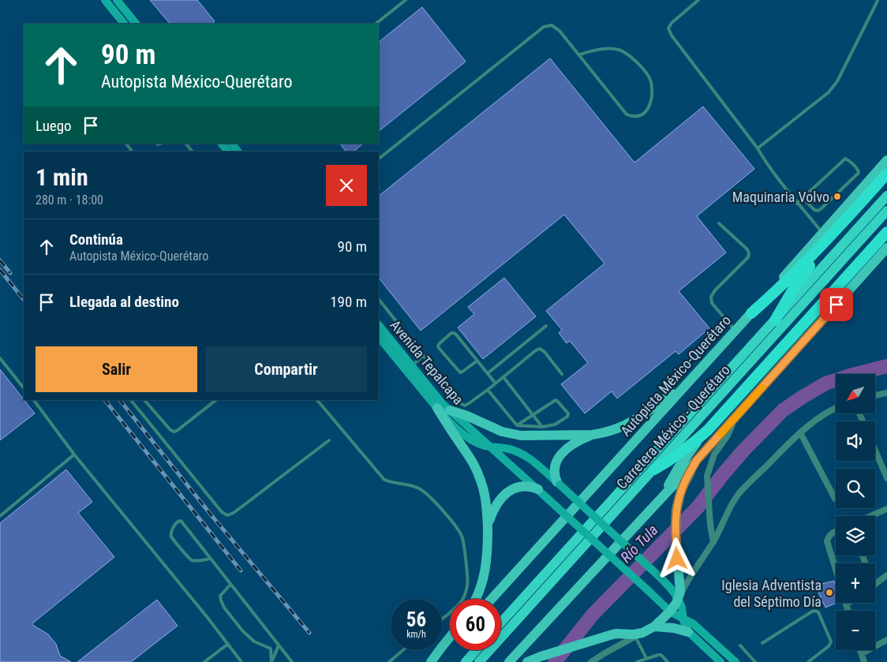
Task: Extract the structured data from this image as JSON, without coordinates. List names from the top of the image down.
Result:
{
  "streets": {
    "highway": ["Carretera México - Querétaro"],
    "main road": ["Avenida Tepalcapa", "Autopista México-Querétaro"]
  },
  "water": ["Río Tula"],
  "places": ["Maquinaria Volvo", "Iglesia Adventista del Séptimo Día"],
  "north": "bottom left",
  "page": {
    "turn": ["90 m", "Autopista México-Querétaro"],
    "then": "Luego",
    "heading": ["1 min", "280 m · 18:00"],
    "list": [
      {
        "name": "Continúa",
        "note": "Autopista México-Querétaro",
        "value": "90 m"
      },
      {
        "name": "Llegada al destino",
        "value": "190 m"
      }
    ],
    "buttons": ["Salir", "Compartir"],
    "map_buttons": ["+", "−"],
    "speed": "56 km/h",
    "limit": "60"
  }
}
